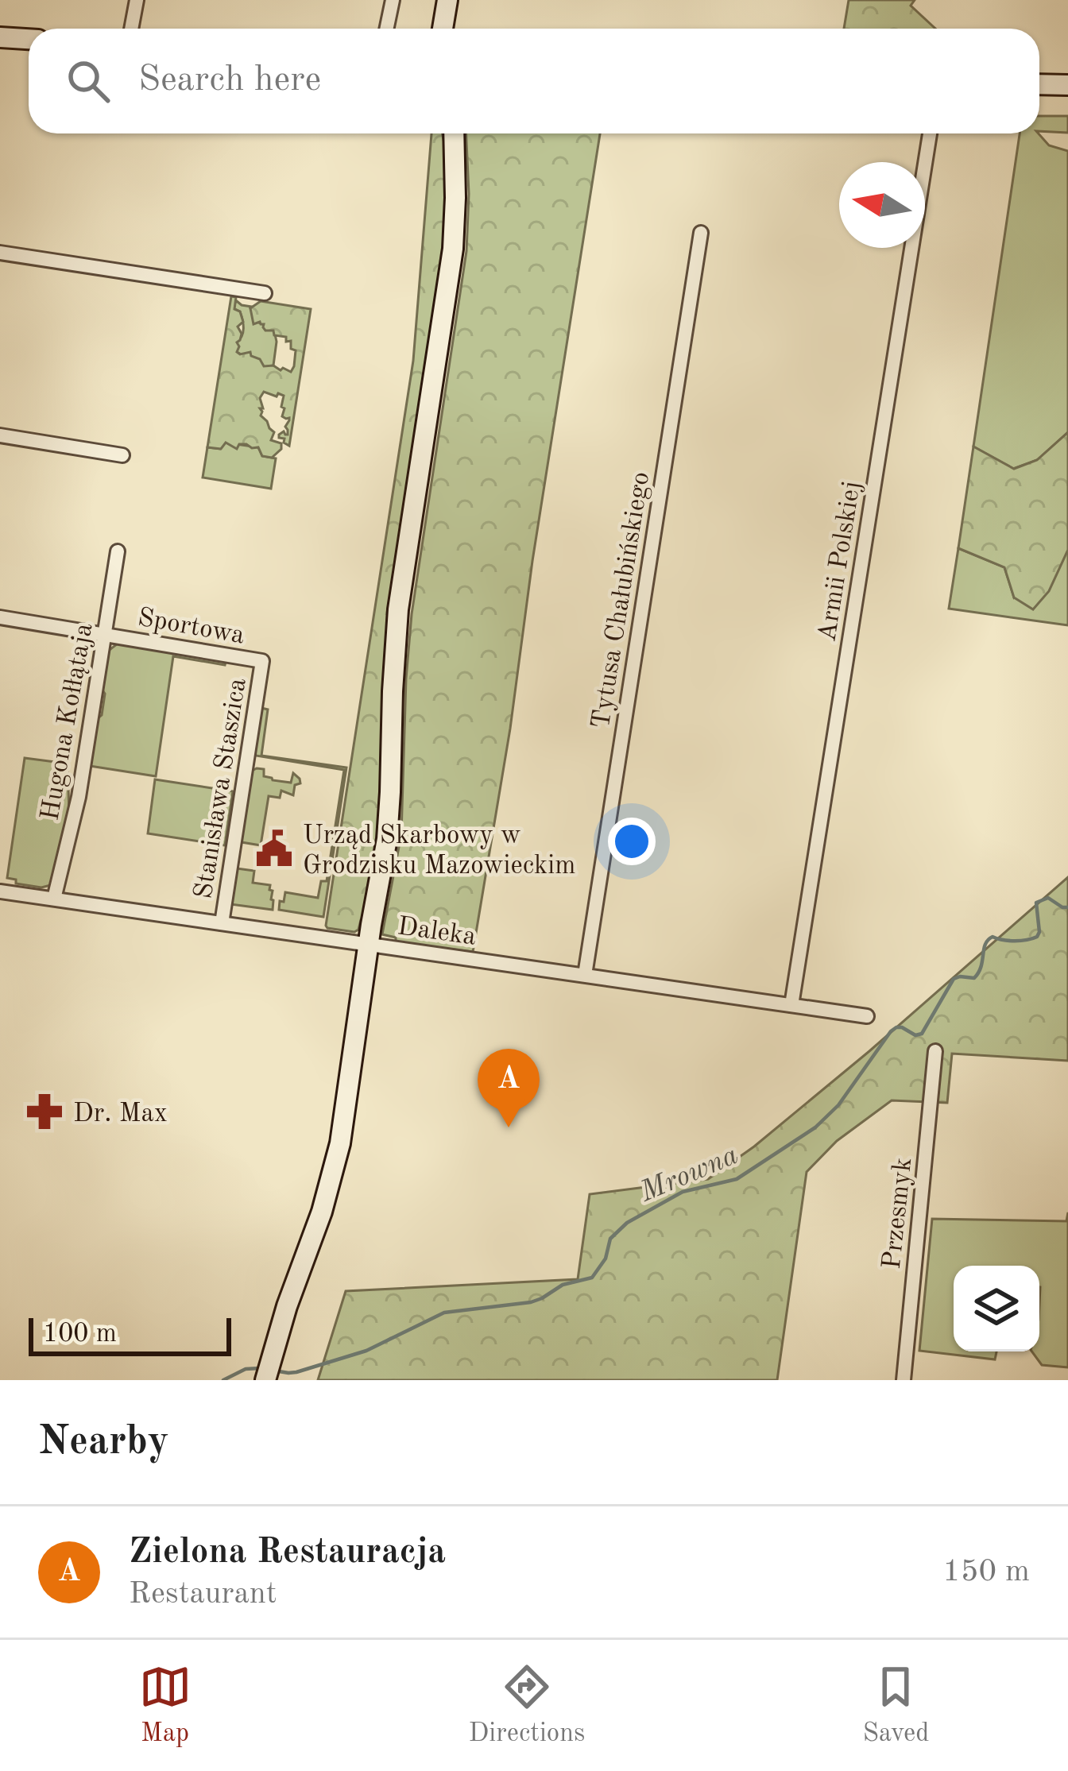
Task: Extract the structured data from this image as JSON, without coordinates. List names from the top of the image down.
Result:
{
  "streets": {
    "street": [
      "Armii Polskiej",
      "Tytusa Chałubińskiego",
      "Sportowa",
      "Hugona Kołłątaja",
      "Stanisława Staszica",
      "Daleka",
      "Przesmyk"
    ]
  },
  "crossings": [
    ["Armii Polskiej", "Daleka"],
    ["Tytusa Chałubińskiego", "Daleka"],
    ["Sportowa", "Hugona Kołłątaja"],
    ["Sportowa", "Stanisława Staszica"],
    ["Hugona Kołłątaja", "Daleka"],
    ["Stanisława Staszica", "Daleka"]
  ],
  "water": ["Mrowna"],
  "places": {
    "public building": ["Urząd Skarbowy w Grodzisku Mazowieckim"],
    "pharmacy": ["Dr. Max"]
  },
  "scale_bar": "100 m",
  "north": "left",
  "page": {
    "search": "Search here",
    "pins": "A",
    "scale": "100 m",
    "heading": "Nearby",
    "list": [
      {
        "mark": "A",
        "name": "Zielona Restauracja",
        "note": "Restaurant",
        "value": "150 m"
      }
    ],
    "nav": ["Map", "Directions", "Saved"]
  }
}
